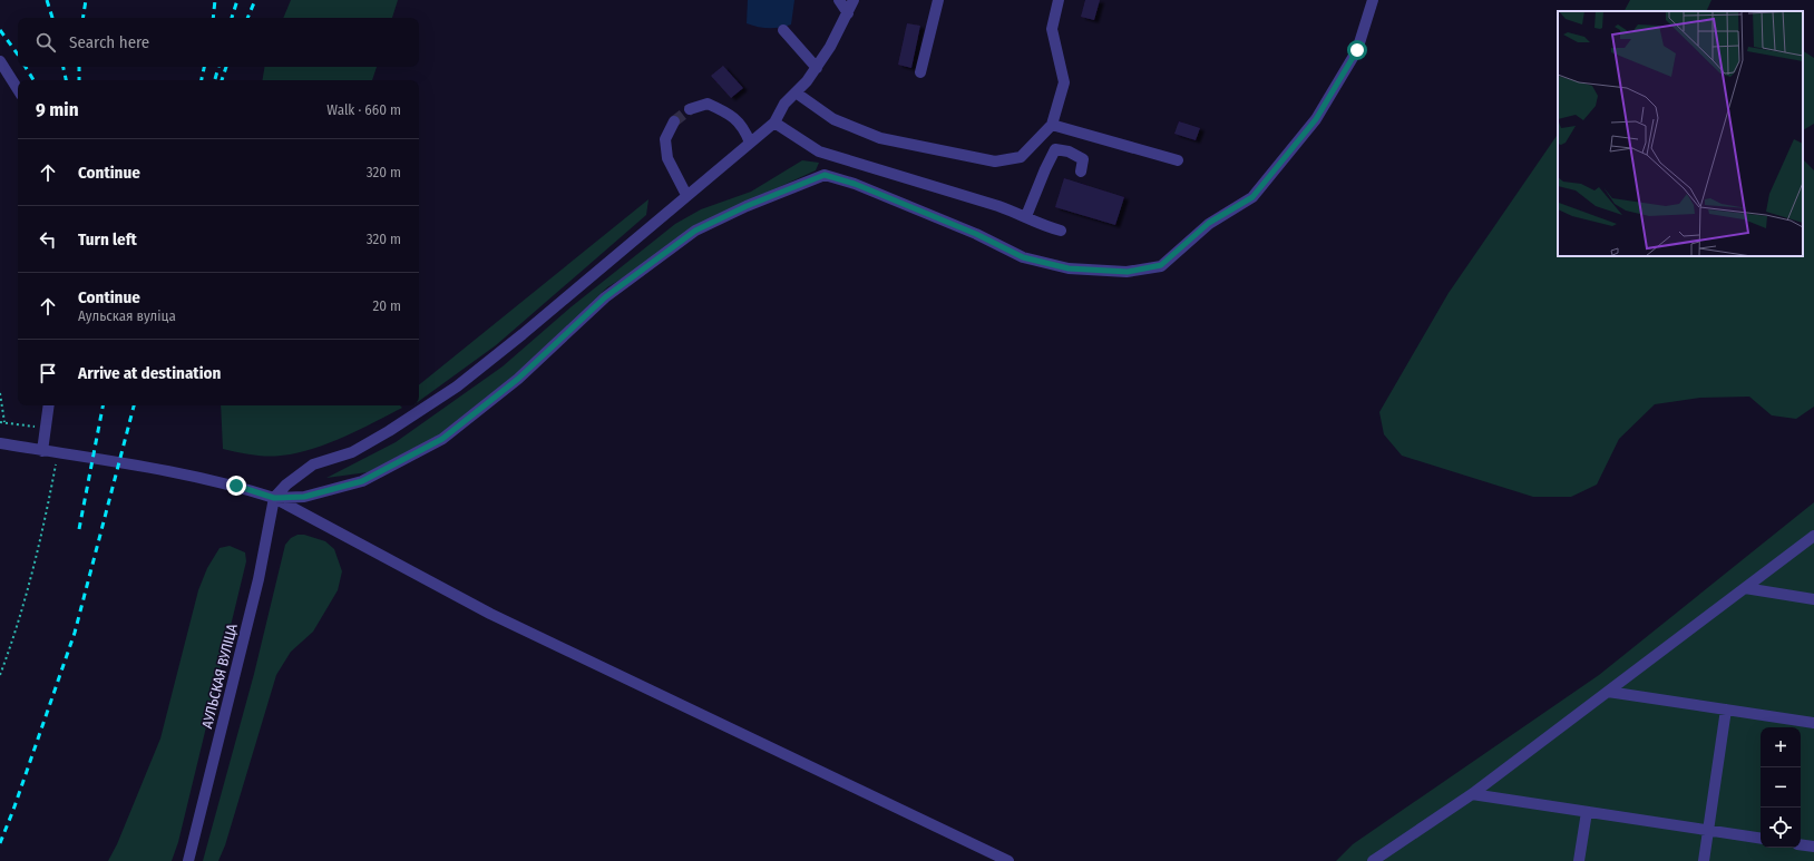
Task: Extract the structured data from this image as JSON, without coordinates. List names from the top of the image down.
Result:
{
  "streets": {
    "street": ["АУЛЬСКАЯ ВУЛІЦА"]
  },
  "page": {
    "search": "Search here",
    "heading": ["9 min", "Walk · 660 m"],
    "list": [
      ["Continue", "320 m"],
      ["Turn left", "320 m"],
      ["Continue", "Аульская вуліца", "20 m"],
      "Arrive at destination"
    ],
    "map_buttons": ["+", "−"]
  }
}
